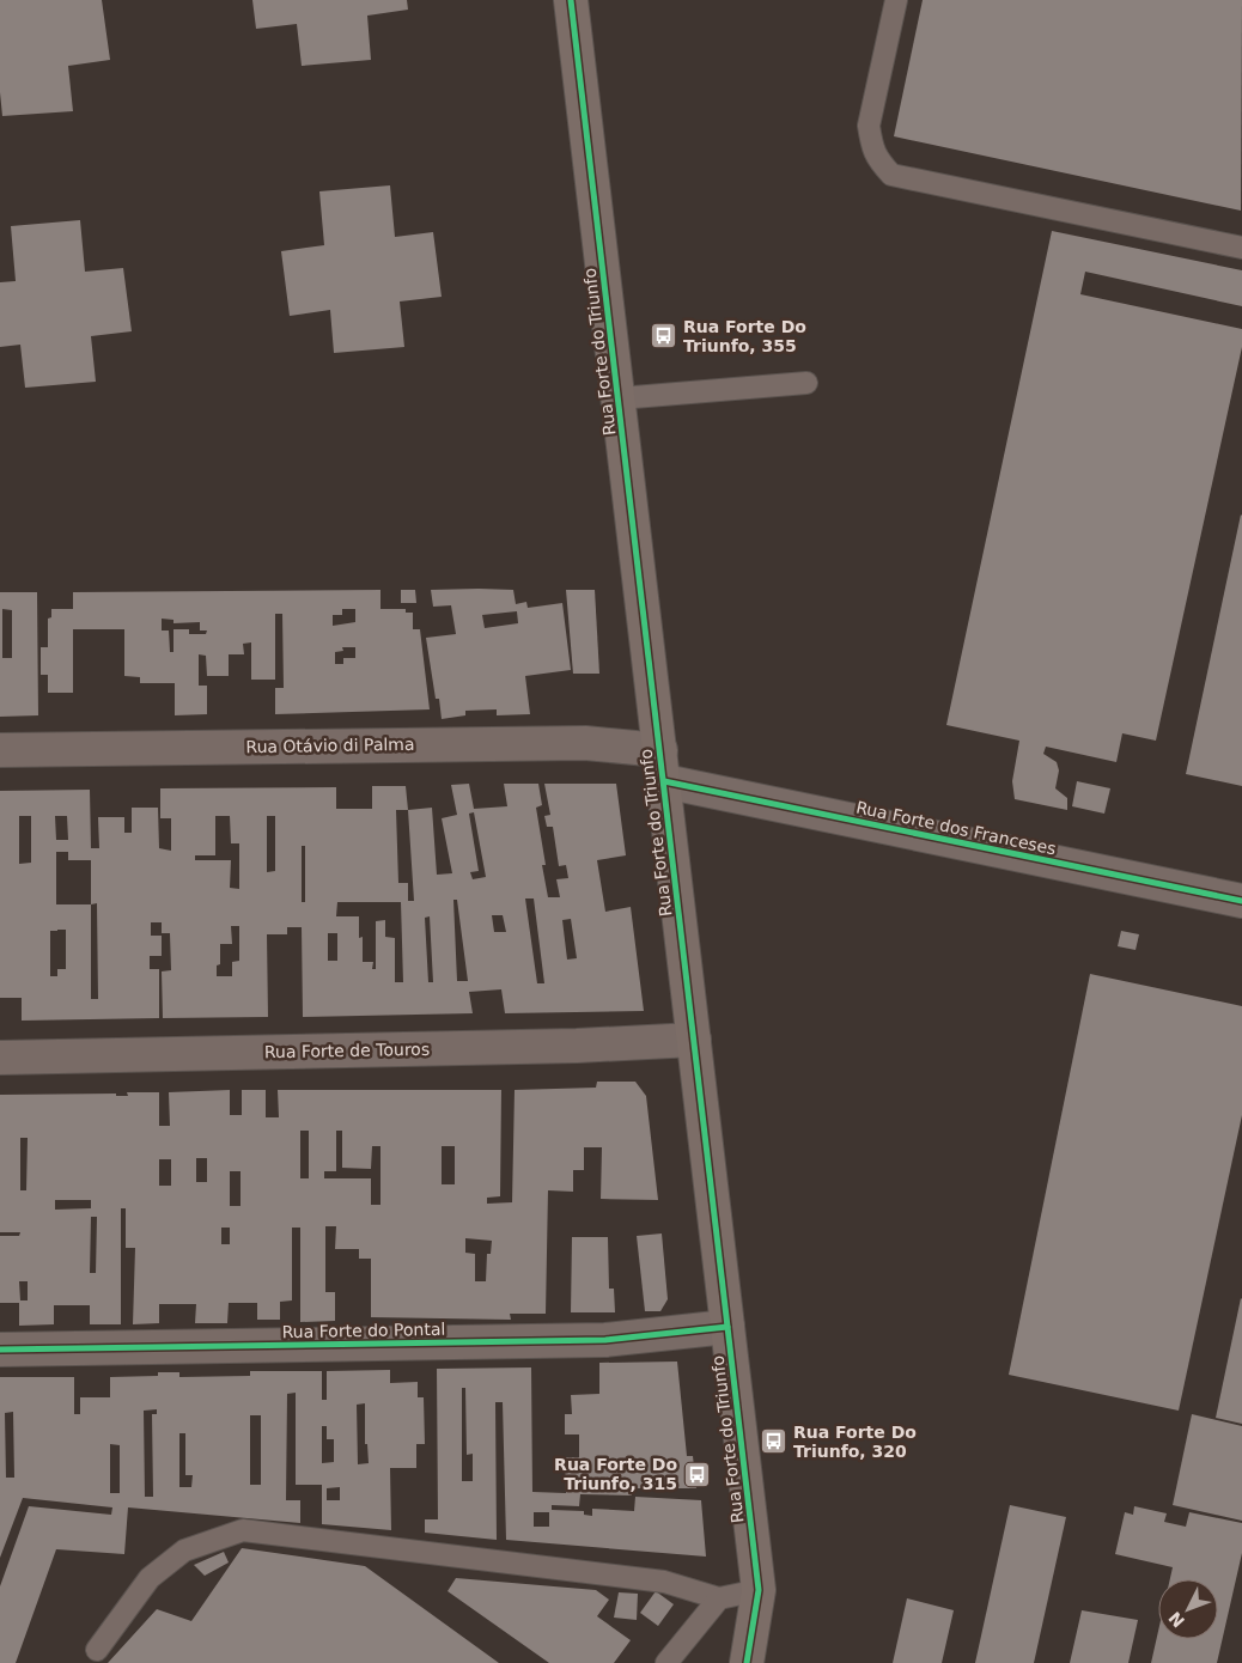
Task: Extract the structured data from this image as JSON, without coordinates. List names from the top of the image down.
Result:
{
  "streets": {
    "street": [
      "Rua Forte do Triunfo",
      "Rua Otávio di Palma",
      "Rua Forte dos Franceses",
      "Rua Forte de Touros",
      "Rua Forte do Pontal"
    ]
  },
  "crossings": [
    ["Rua Forte do Triunfo", "Rua Otávio di Palma"],
    ["Rua Forte do Triunfo", "Rua Forte dos Franceses"],
    ["Rua Forte do Triunfo", "Rua Forte de Touros"],
    ["Rua Forte do Triunfo", "Rua Forte do Pontal"]
  ],
  "places": {
    "bus stop": ["Rua Forte Do Triunfo, 355", "Rua Forte Do Triunfo, 320", "Rua Forte Do Triunfo, 315"]
  },
  "north": "bottom left"
}
